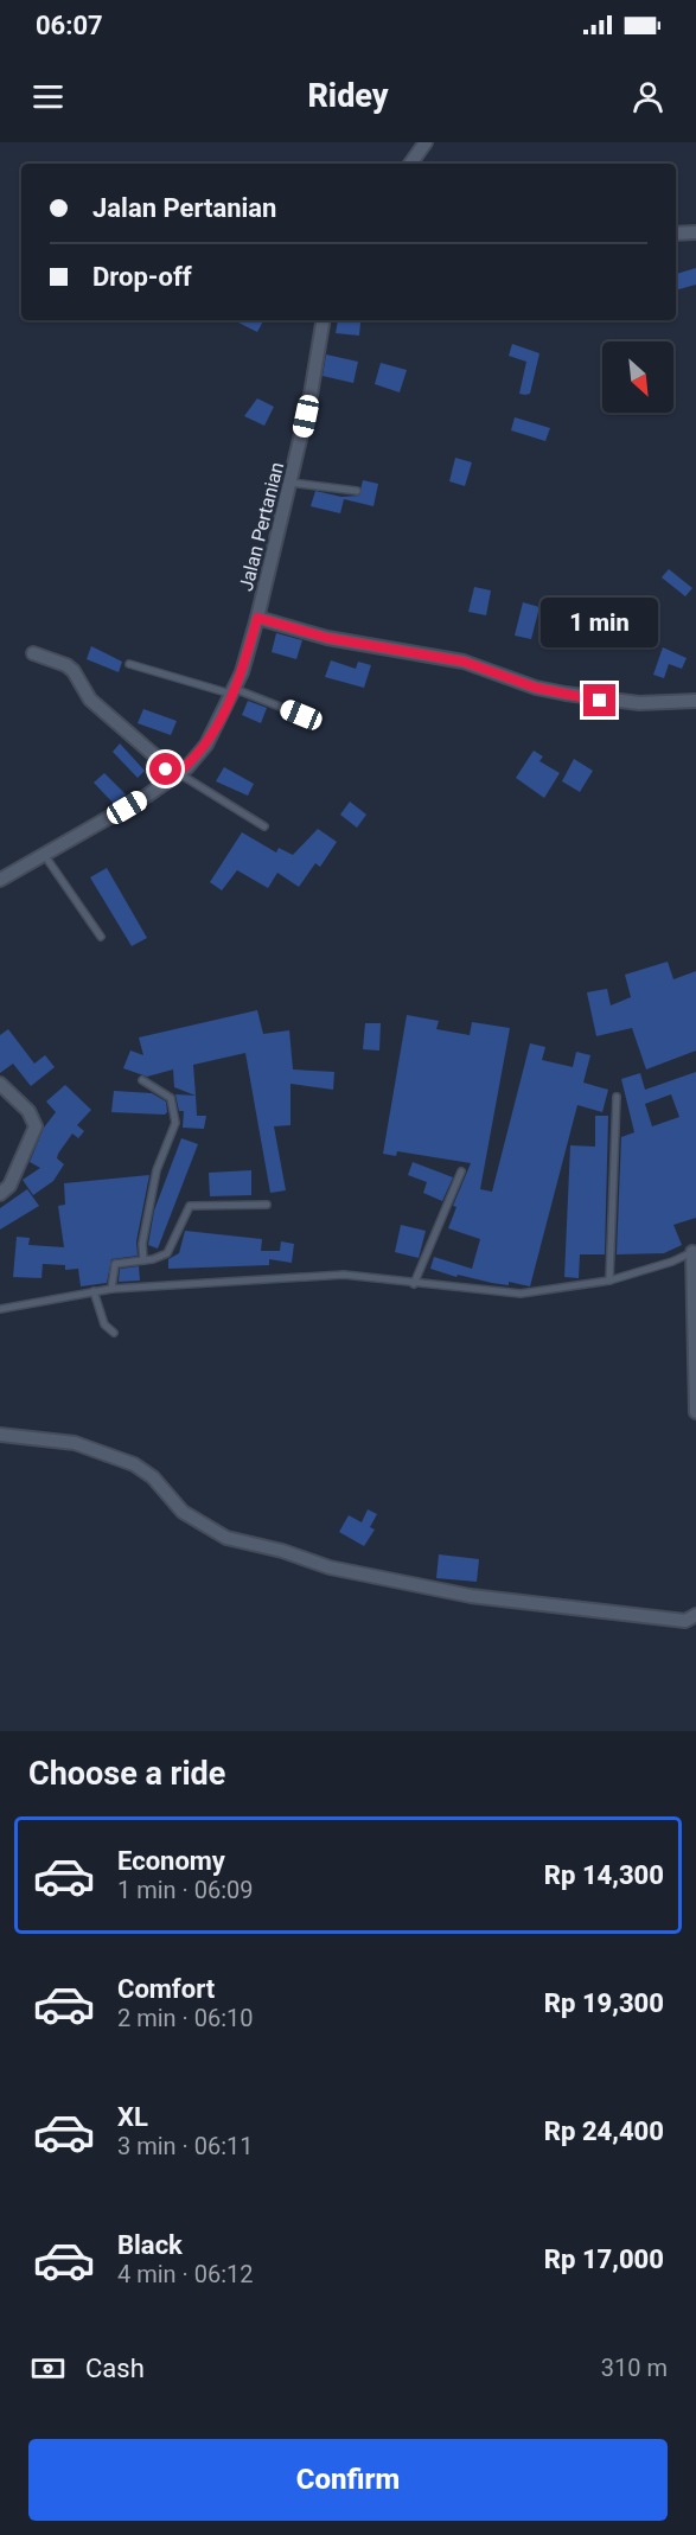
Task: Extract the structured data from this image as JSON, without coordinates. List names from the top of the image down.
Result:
{
  "streets": {
    "street": ["Jalan Pertanian"]
  },
  "north": "bottom right",
  "page": {
    "status": "06:07",
    "header": "Ridey",
    "banner": ["Jalan Pertanian", "Drop-off"],
    "bubble": "1 min",
    "heading": "Choose a ride",
    "list": [
      {
        "name": "Economy",
        "note": "1 min · 06:09",
        "value": "Rp 14,300"
      },
      {
        "name": "Comfort",
        "note": "2 min · 06:10",
        "value": "Rp 19,300"
      },
      {
        "name": "XL",
        "note": "3 min · 06:11",
        "value": "Rp 24,400"
      },
      {
        "name": "Black",
        "note": "4 min · 06:12",
        "value": "Rp 17,000"
      }
    ],
    "pay": ["Cash", "310 m"],
    "buttons": "Confirm"
  }
}
